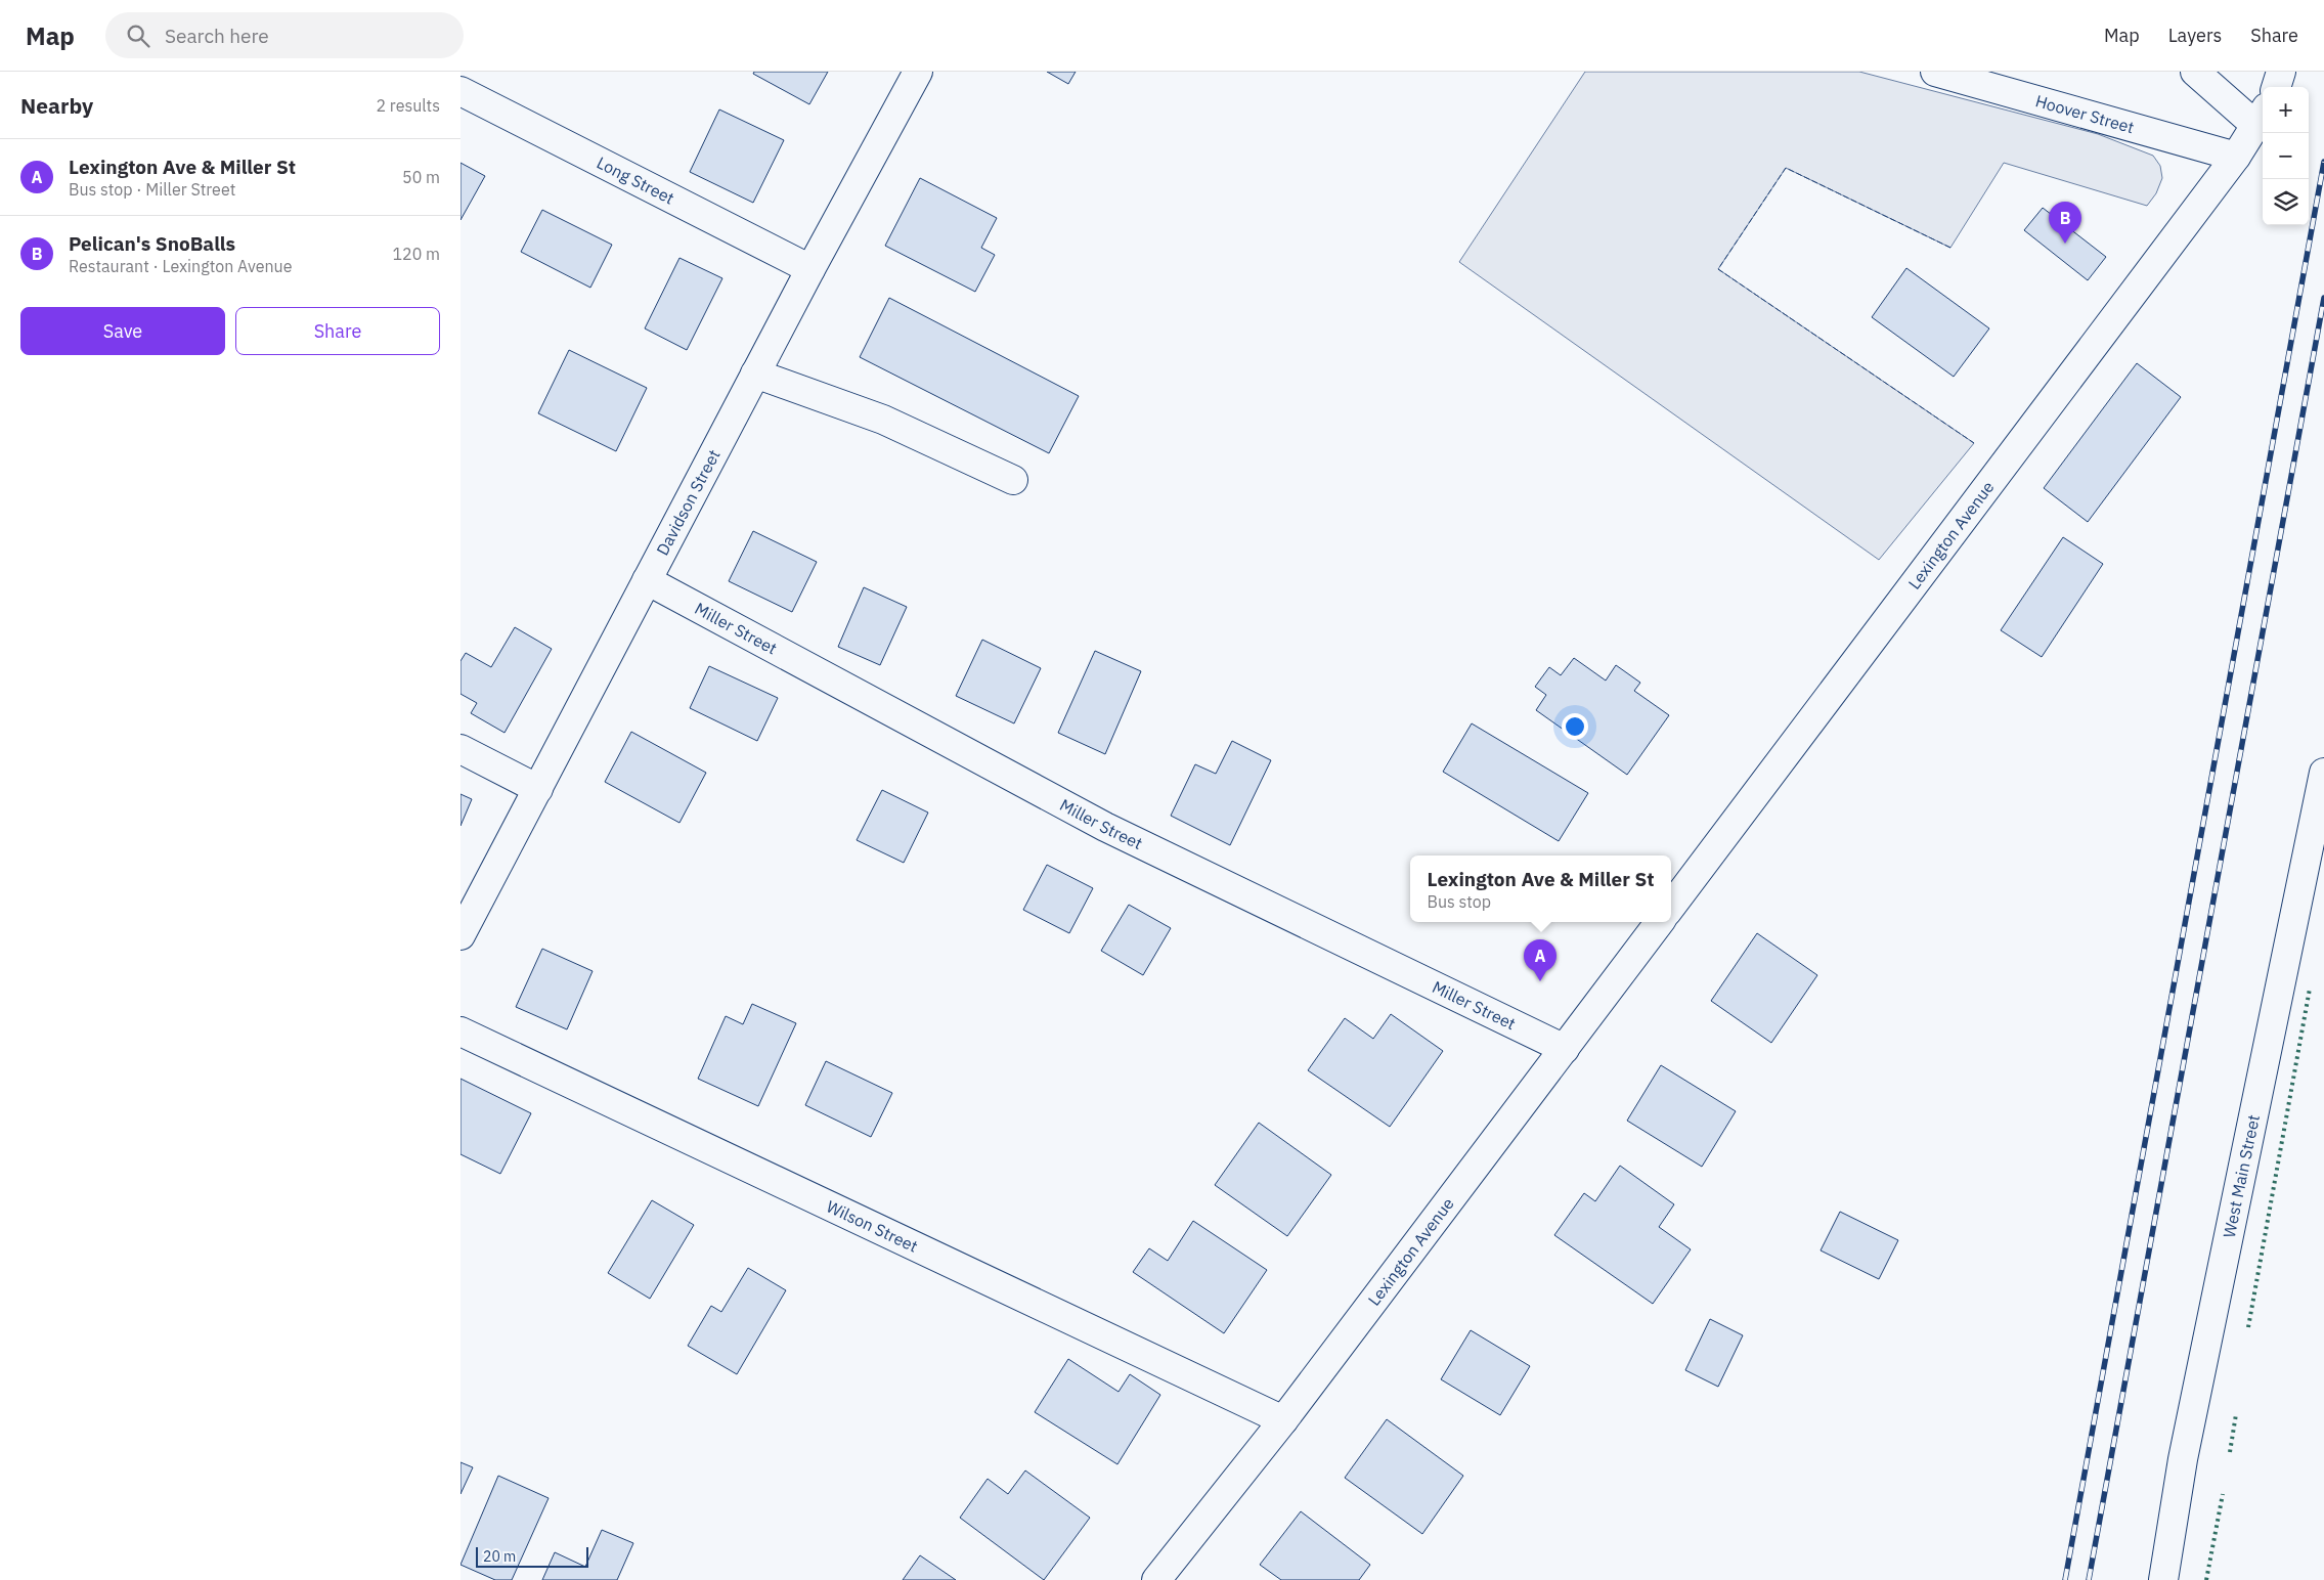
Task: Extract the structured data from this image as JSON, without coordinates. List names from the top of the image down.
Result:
{
  "streets": {
    "street": [
      "Hoover Street",
      "Long Street",
      "Davidson Street",
      "Lexington Avenue",
      "Miller Street",
      "West Main Street",
      "Wilson Street"
    ]
  },
  "crossings": [
    ["Hoover Street", "Lexington Avenue"],
    ["Long Street", "Davidson Street"],
    ["Davidson Street", "Miller Street"],
    ["Lexington Avenue", "Miller Street"],
    ["Lexington Avenue", "Wilson Street"]
  ],
  "scale_bar": "20 m",
  "page": {
    "header": "Map",
    "search": "Search here",
    "nav": ["Map", "Layers", "Share"],
    "heading": ["Nearby", "2 results"],
    "map_buttons": ["+", "−"],
    "list": [
      {
        "mark": "A",
        "name": "Lexington Ave & Miller St",
        "note": "Bus stop · Miller Street",
        "value": "50 m"
      },
      {
        "mark": "B",
        "name": "Pelican's SnoBalls",
        "note": "Restaurant · Lexington Avenue",
        "value": "120 m"
      }
    ],
    "pins": ["B", "A"],
    "buttons": ["Save", "Share"],
    "popup": ["Lexington Ave & Miller St", "Bus stop"],
    "scale": "20 m"
  }
}
